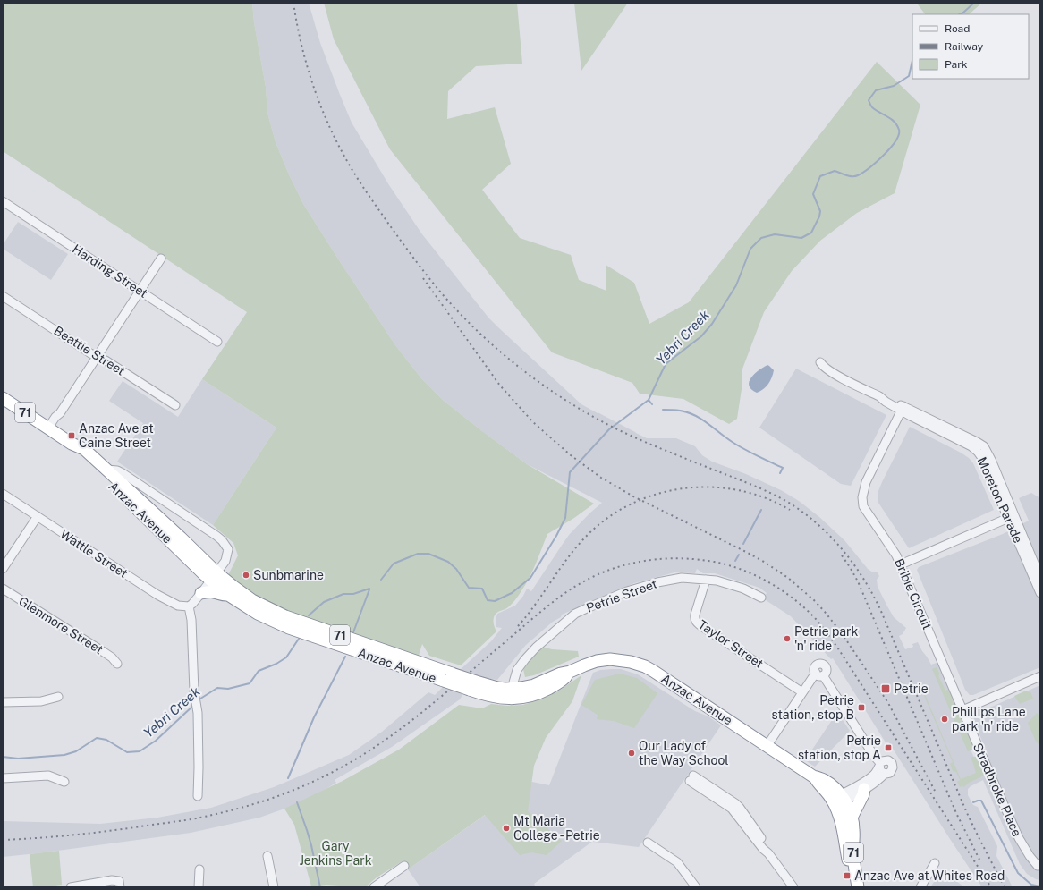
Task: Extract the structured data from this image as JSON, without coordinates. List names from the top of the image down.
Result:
{
  "streets": {
    "highway": ["71", "Anzac Avenue"],
    "street": [
      "Harding Street",
      "Beattie Street",
      "Moreton Parade",
      "Wattle Street",
      "Bribie Circuit",
      "Petrie Street",
      "Glenmore Street",
      "Taylor Street",
      "Stradbroke Place"
    ]
  },
  "crossings": [
    ["Moreton Parade", "Bribie Circuit"],
    ["Anzac Avenue", "Petrie Street"],
    ["Bribie Circuit", "Stradbroke Place"],
    ["Petrie Street", "Taylor Street"]
  ],
  "water": ["Yebri Creek"],
  "parks": ["Gary Jenkins Park"],
  "places": {
    "transit": [
      "Anzac Ave at Caine Street",
      "Petrie",
      "Petrie station, stop B",
      "Petrie station, stop A",
      "Anzac Ave at Whites Road"
    ],
    "other": [
      "Sunbmarine",
      "Petrie park 'n' ride",
      "Phillips Lane park 'n' ride",
      "Our Lady of the Way School",
      "Mt Maria College - Petrie"
    ]
  },
  "legend": ["Road", "Railway", "Park"]
}
